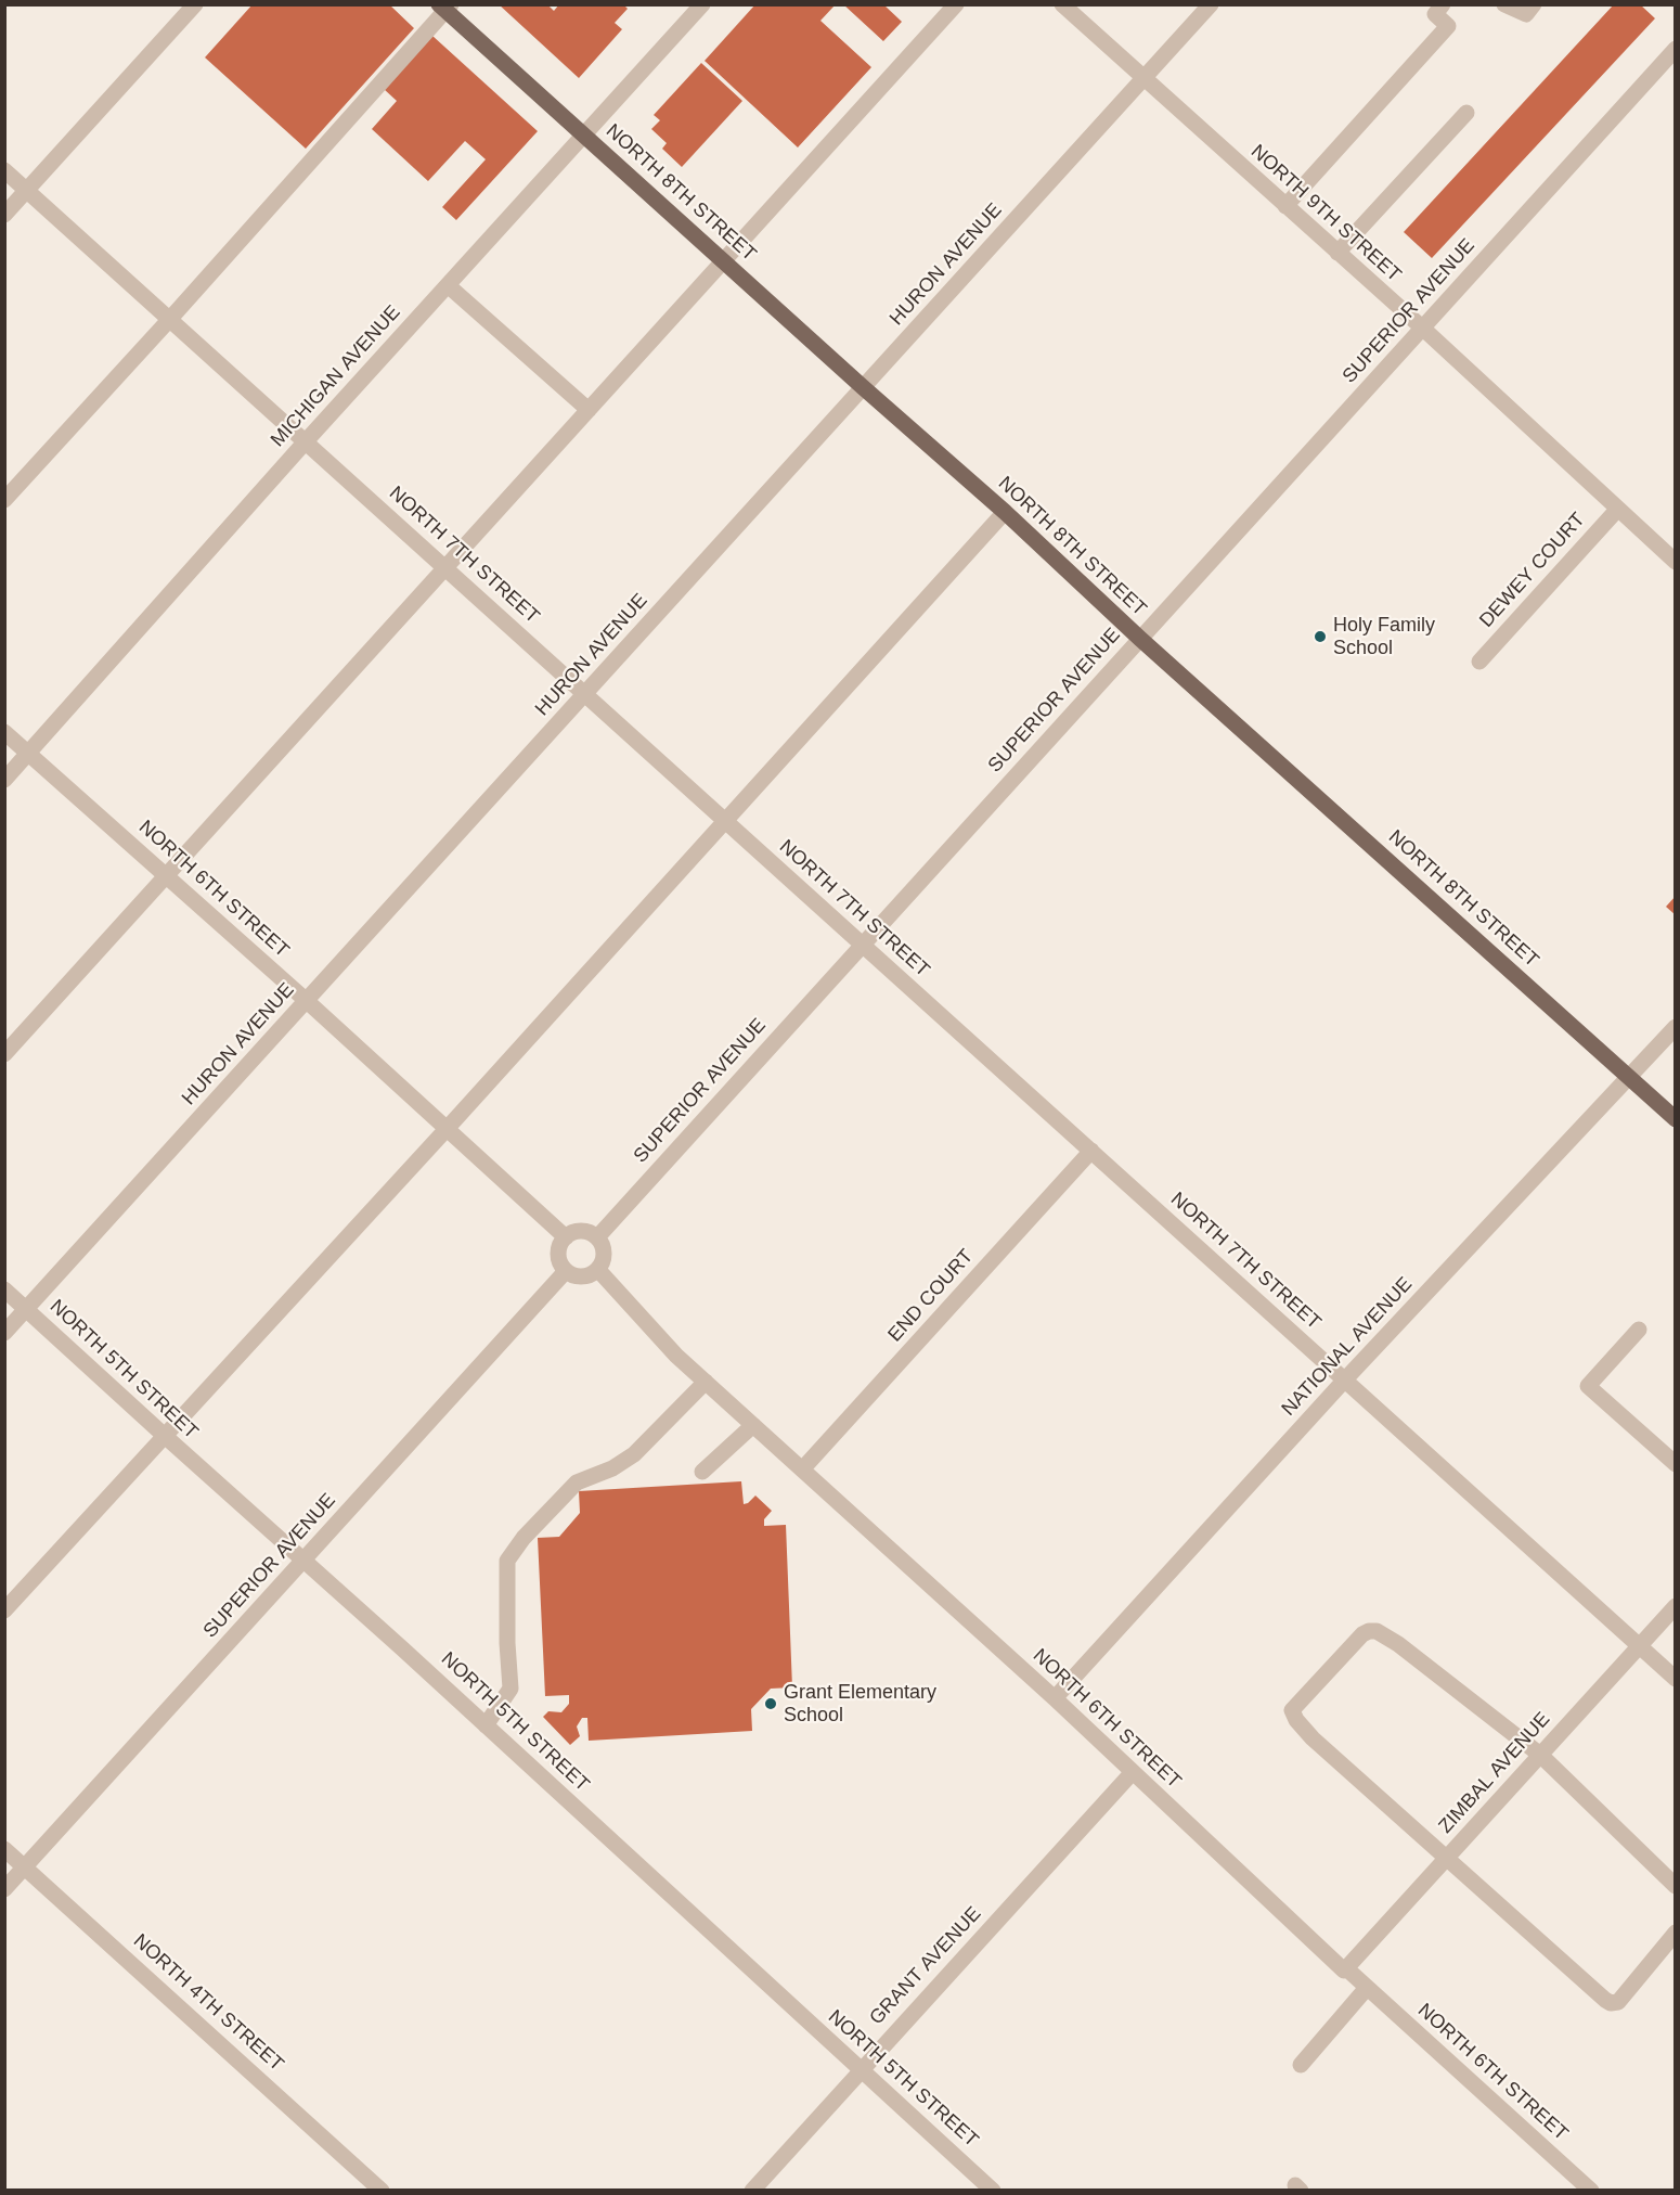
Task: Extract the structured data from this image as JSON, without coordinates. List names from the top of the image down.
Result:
{
  "streets": {
    "main road": ["NORTH 8TH STREET"],
    "street": [
      "NORTH 9TH STREET",
      "HURON AVENUE",
      "SUPERIOR AVENUE",
      "MICHIGAN AVENUE",
      "NORTH 7TH STREET",
      "DEWEY COURT",
      "NORTH 6TH STREET",
      "END COURT",
      "NATIONAL AVENUE",
      "NORTH 5TH STREET",
      "ZIMBAL AVENUE",
      "GRANT AVENUE",
      "NORTH 4TH STREET"
    ]
  },
  "crossings": [
    ["NORTH 8TH STREET", "HURON AVENUE"],
    ["NORTH 8TH STREET", "SUPERIOR AVENUE"],
    ["NORTH 8TH STREET", "MICHIGAN AVENUE"],
    ["NORTH 8TH STREET", "NATIONAL AVENUE"],
    ["NORTH 9TH STREET", "HURON AVENUE"],
    ["NORTH 9TH STREET", "SUPERIOR AVENUE"],
    ["NORTH 9TH STREET", "DEWEY COURT"],
    ["HURON AVENUE", "NORTH 7TH STREET"],
    ["HURON AVENUE", "NORTH 6TH STREET"],
    ["HURON AVENUE", "NORTH 5TH STREET"],
    ["SUPERIOR AVENUE", "NORTH 7TH STREET"],
    ["SUPERIOR AVENUE", "NORTH 6TH STREET"],
    ["SUPERIOR AVENUE", "NORTH 5TH STREET"],
    ["SUPERIOR AVENUE", "NORTH 4TH STREET"],
    ["MICHIGAN AVENUE", "NORTH 7TH STREET"],
    ["MICHIGAN AVENUE", "NORTH 6TH STREET"],
    ["NORTH 7TH STREET", "END COURT"],
    ["NORTH 7TH STREET", "NATIONAL AVENUE"],
    ["NORTH 7TH STREET", "ZIMBAL AVENUE"],
    ["NORTH 6TH STREET", "END COURT"],
    ["NORTH 6TH STREET", "NATIONAL AVENUE"],
    ["NORTH 6TH STREET", "ZIMBAL AVENUE"],
    ["NORTH 6TH STREET", "GRANT AVENUE"],
    ["NORTH 5TH STREET", "GRANT AVENUE"]
  ],
  "places": ["Holy Family School", "Grant Elementary School"]
}
